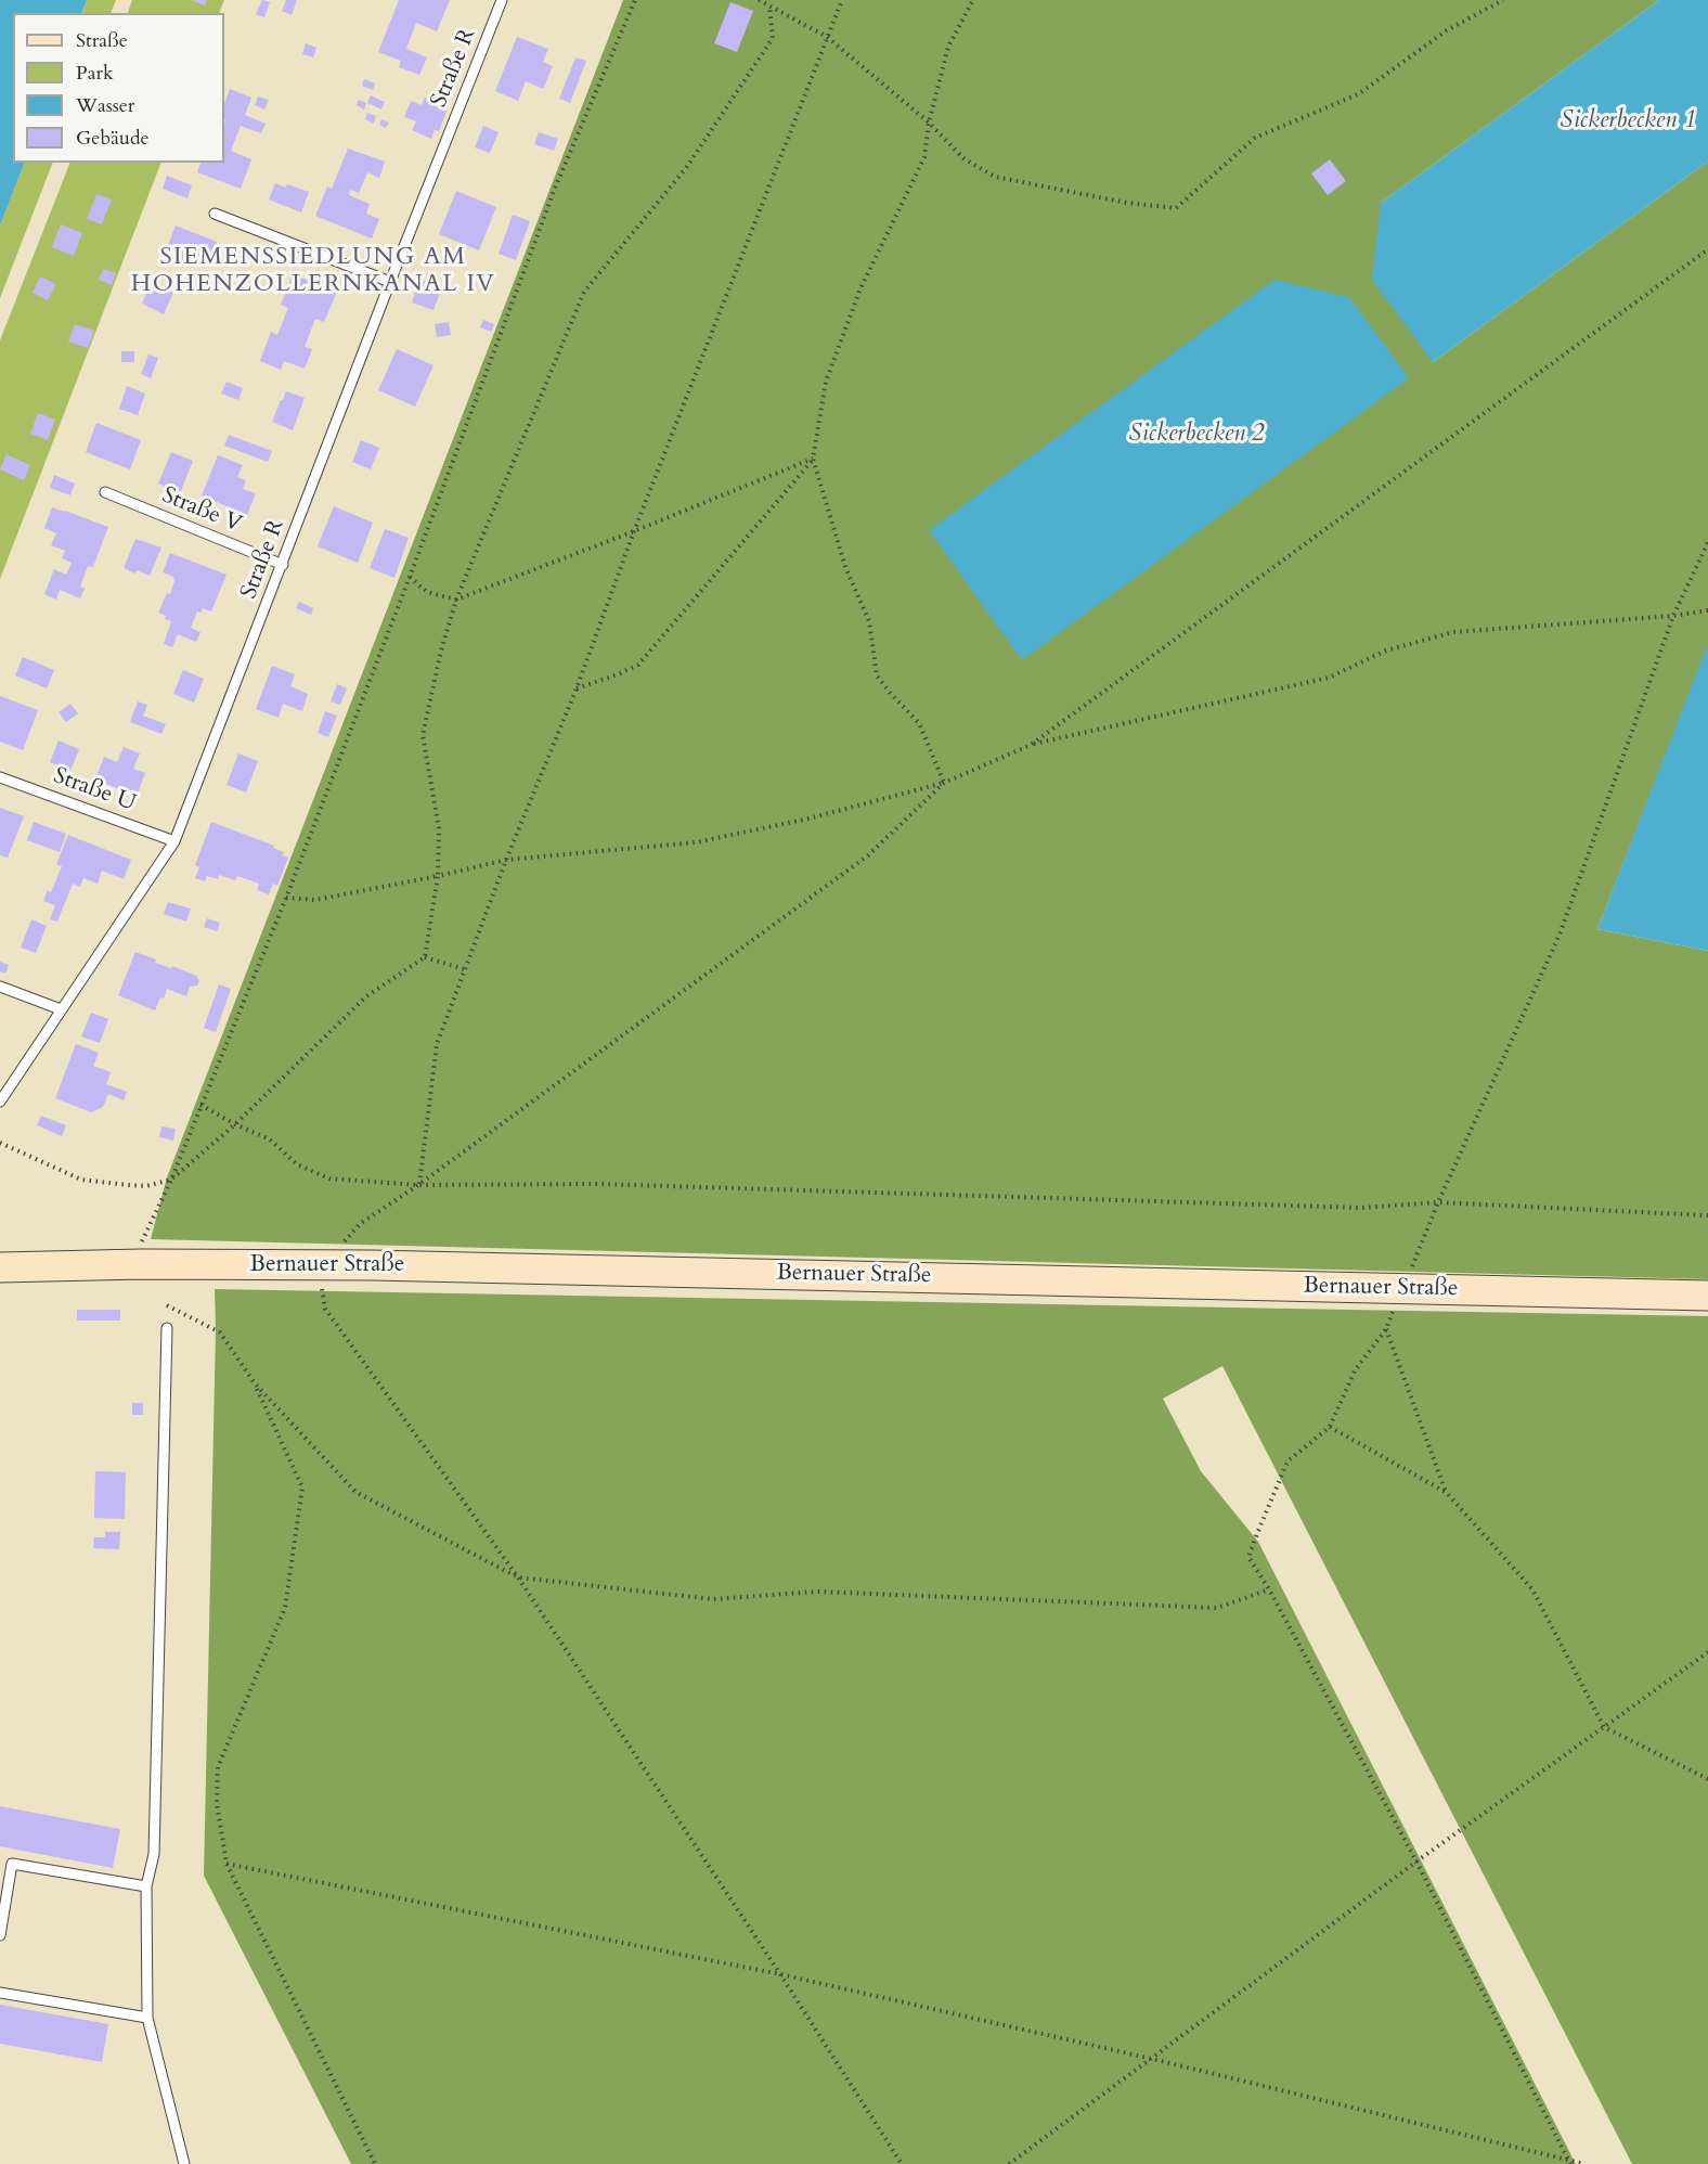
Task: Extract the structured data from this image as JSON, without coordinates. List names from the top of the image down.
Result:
{
  "streets": {
    "main road": ["Bernauer Straße"],
    "lane": ["Straße R", "Straße V", "Straße U"]
  },
  "crossings": [
    ["Straße R", "Straße V"],
    ["Straße R", "Straße U"]
  ],
  "districts": ["SIEMENSSIEDLUNG AM HOHENZOLLERNKANAL IV"],
  "water": ["Sickerbecken 1", "Sickerbecken 2"],
  "legend": [
    "Straße",
    "Park",
    "Wasser",
    "Gebäude"
  ]
}
